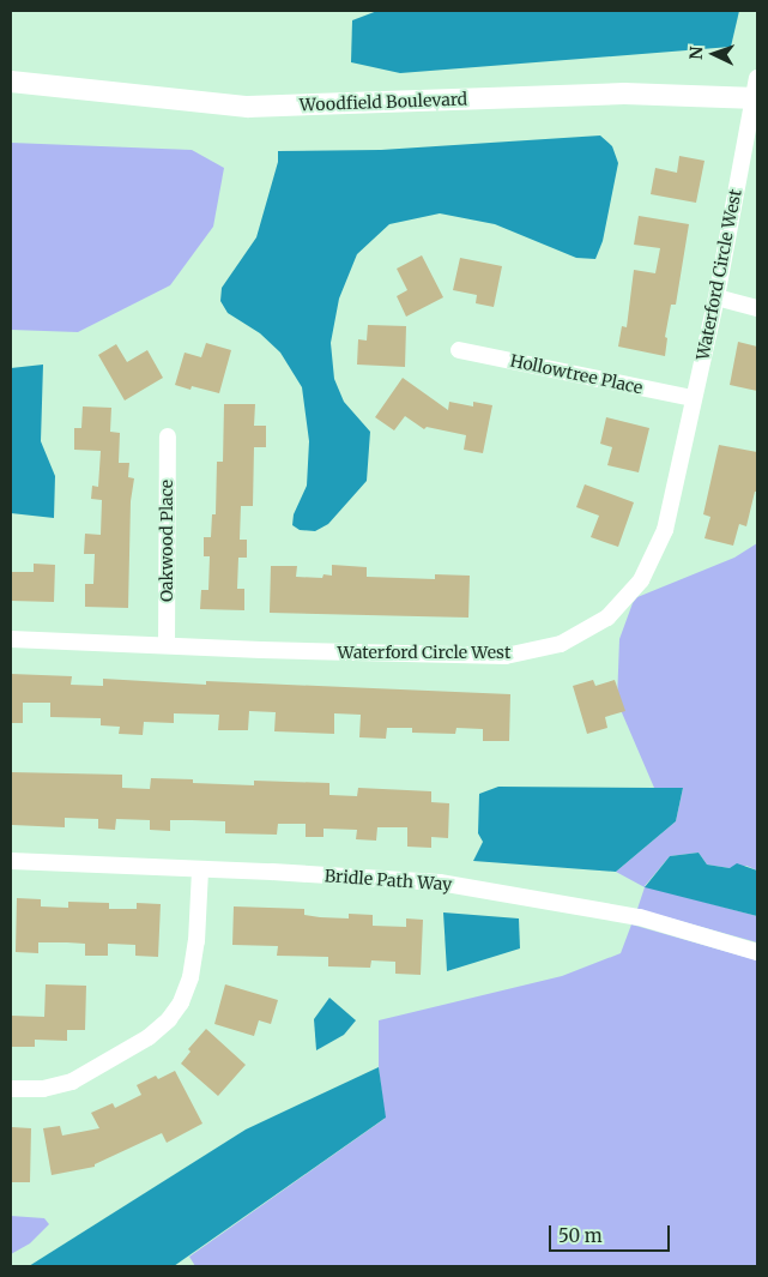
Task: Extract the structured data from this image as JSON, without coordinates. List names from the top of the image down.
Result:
{
  "streets": {
    "street": [
      "Woodfield Boulevard",
      "Waterford Circle West",
      "Hollowtree Place",
      "Oakwood Place",
      "Bridle Path Way"
    ]
  },
  "crossings": [
    ["Woodfield Boulevard", "Waterford Circle West"],
    ["Waterford Circle West", "Hollowtree Place"],
    ["Waterford Circle West", "Oakwood Place"]
  ],
  "scale_bar": "50 m",
  "north": "left"
}
